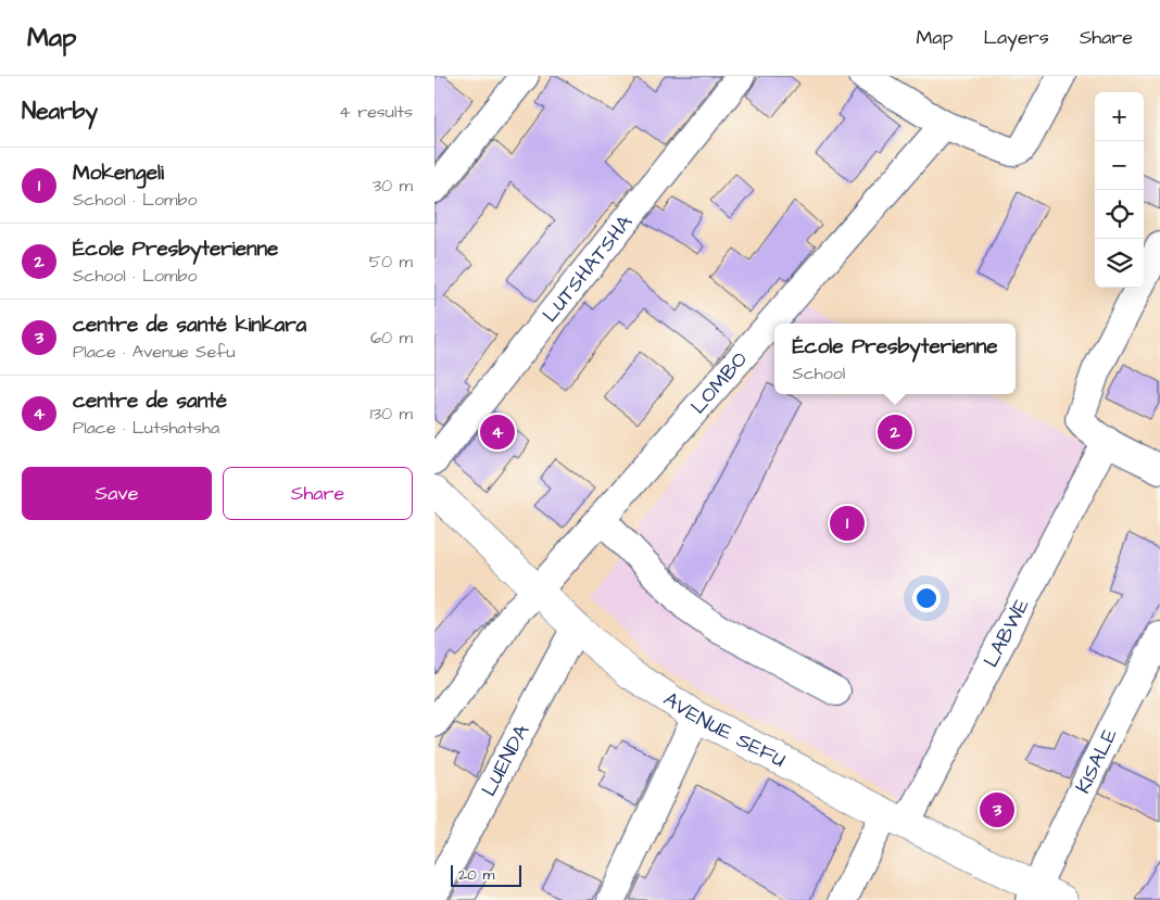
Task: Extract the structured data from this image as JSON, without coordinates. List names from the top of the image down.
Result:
{
  "streets": {
    "main road": ["AVENUE SEFU"],
    "street": [
      "LUTSHATSHA",
      "LOMBO",
      "LABWE",
      "LUENDA",
      "KISALE"
    ]
  },
  "crossings": [
    ["LOMBO", "AVENUE SEFU"],
    ["LABWE", "AVENUE SEFU"],
    ["AVENUE SEFU", "LUENDA"],
    ["AVENUE SEFU", "KISALE"]
  ],
  "scale_bar": "20 m",
  "page": {
    "header": "Map",
    "nav": ["Map", "Layers", "Share"],
    "heading": ["Nearby", "4 results"],
    "map_buttons": ["+", "−"],
    "list": [
      {
        "mark": "1",
        "name": "Mokengeli",
        "note": "School · Lombo",
        "value": "30 m"
      },
      {
        "mark": "2",
        "name": "École Presbyterienne",
        "note": "School · Lombo",
        "value": "50 m"
      },
      {
        "mark": "3",
        "name": "centre de santé kinkara",
        "note": "Place · Avenue Sefu",
        "value": "60 m"
      },
      {
        "mark": "4",
        "name": "centre de santé",
        "note": "Place · Lutshatsha",
        "value": "130 m"
      }
    ],
    "popup": ["École Presbyterienne", "School"],
    "pins": [
      "2",
      "4",
      "1",
      "3"
    ],
    "buttons": ["Save", "Share"],
    "scale": "20 m"
  }
}
